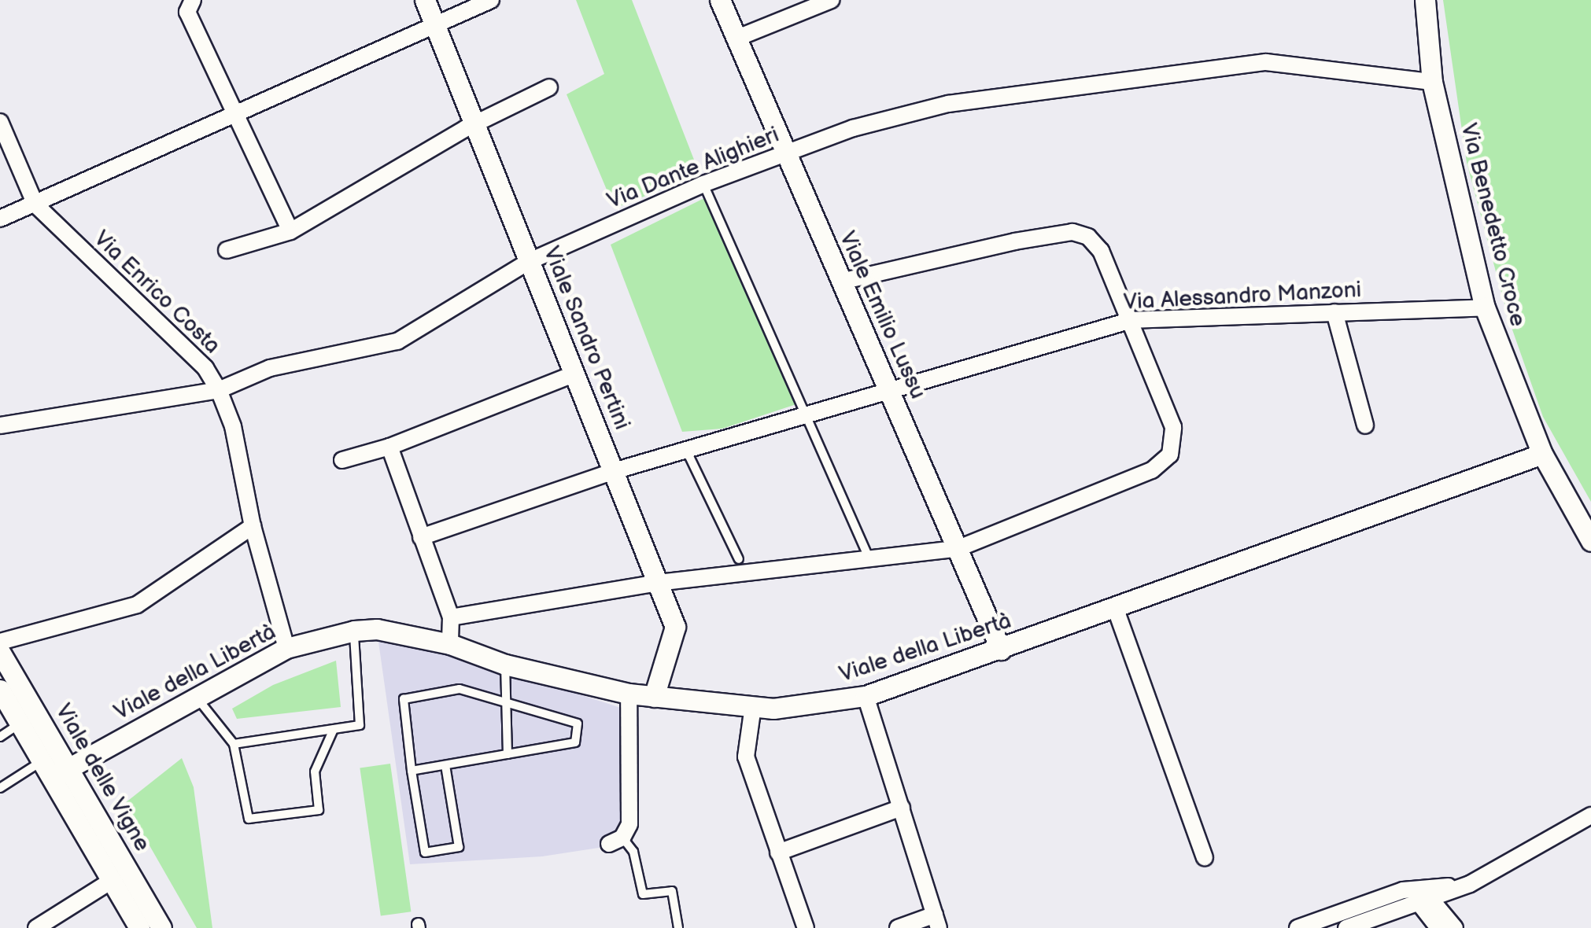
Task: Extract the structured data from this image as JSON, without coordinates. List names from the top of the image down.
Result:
{
  "streets": {
    "street": [
      "Via Dante Alighieri",
      "Via Benedetto Croce",
      "Via Enrico Costa",
      "Via Alessandro Manzoni",
      "Viale Emilio Lussu",
      "Viale Sandro Pertini",
      "Viale della Libertà",
      "Viale delle Vigne"
    ]
  },
  "crossings": [
    ["Via Dante Alighieri", "Via Benedetto Croce"],
    ["Via Dante Alighieri", "Via Enrico Costa"],
    ["Via Dante Alighieri", "Viale Emilio Lussu"],
    ["Via Dante Alighieri", "Viale Sandro Pertini"],
    ["Via Benedetto Croce", "Via Alessandro Manzoni"],
    ["Via Benedetto Croce", "Viale della Libertà"],
    ["Via Enrico Costa", "Viale della Libertà"],
    ["Via Alessandro Manzoni", "Viale Emilio Lussu"],
    ["Via Alessandro Manzoni", "Viale Sandro Pertini"],
    ["Viale Emilio Lussu", "Viale della Libertà"],
    ["Viale Sandro Pertini", "Viale della Libertà"],
    ["Viale della Libertà", "Viale delle Vigne"]
  ]
}
